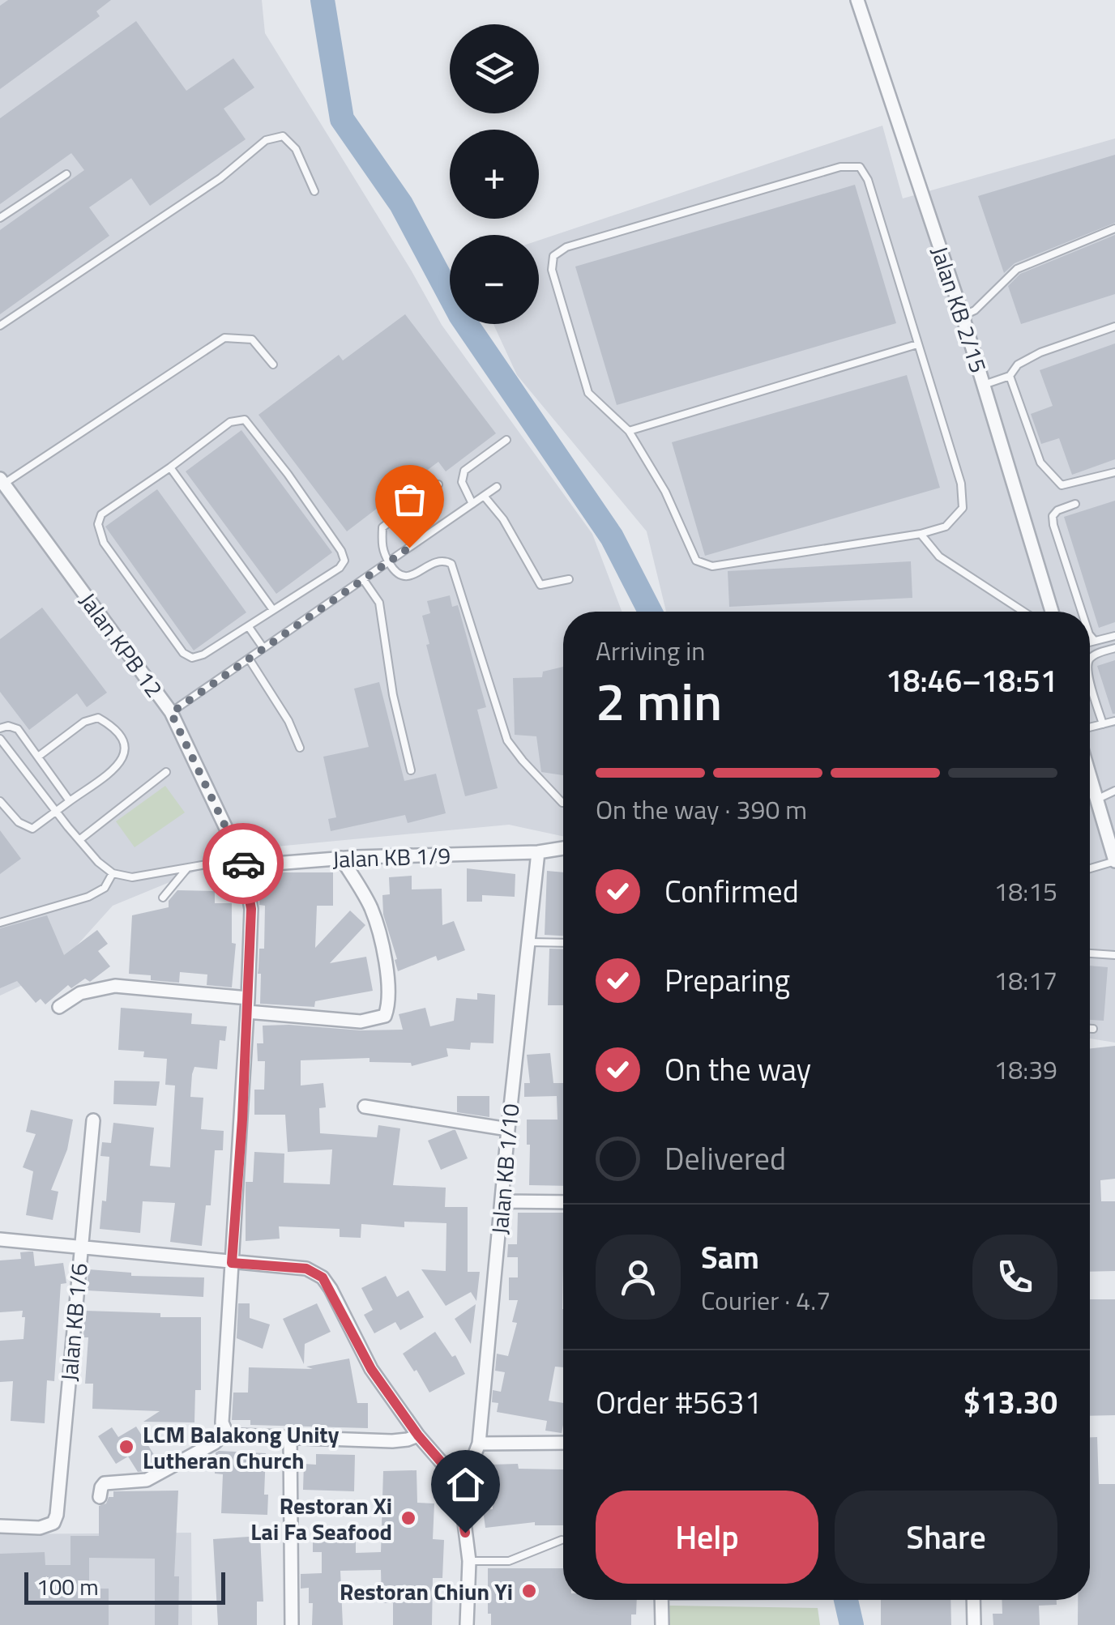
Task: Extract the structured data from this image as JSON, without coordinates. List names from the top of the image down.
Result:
{
  "streets": {
    "street": [
      "Jalan KB 2/15",
      "Jalan KPB 12",
      "Jalan KB 1/9",
      "Jalan KB 1/10",
      "Jalan KB 1/6"
    ]
  },
  "crossings": [
    ["Jalan KPB 12", "Jalan KB 1/9"],
    ["Jalan KB 1/9", "Jalan KB 1/10"]
  ],
  "places": ["LCM Balakong Unity Lutheran Church", "Restoran Xi Lai Fa Seafood", "Restoran Chiun Yi"],
  "scale_bar": "100 m",
  "page": {
    "map_buttons": ["+", "−"],
    "heading": ["2 min", "Arriving in", "18:46–18:51"],
    "panel": [
      "Sam",
      "Courier · 4.7",
      "Order #5631",
      "$13.30"
    ],
    "bar": "On the way · 390 m",
    "list": [
      ["Confirmed", "18:15"],
      ["Preparing", "18:17"],
      ["On the way", "18:39"],
      "Delivered"
    ],
    "buttons": ["Help", "Share"],
    "scale": "100 m"
  }
}
